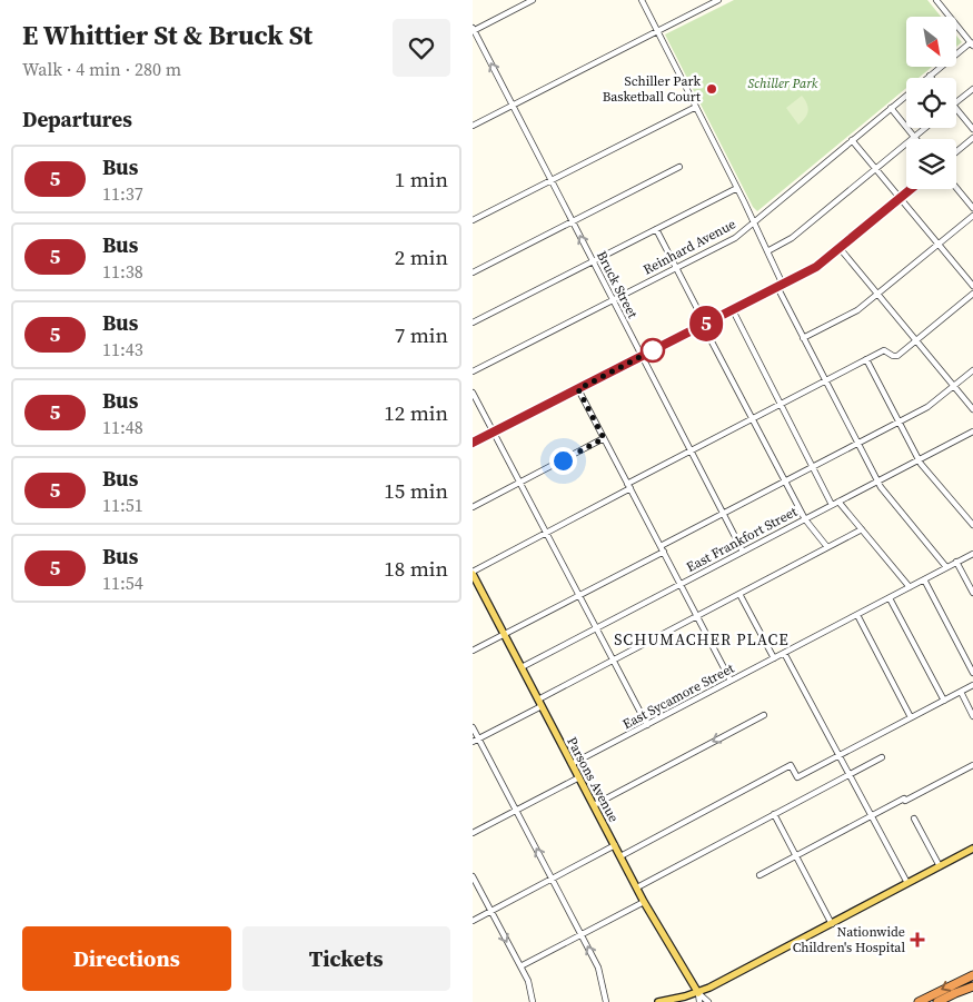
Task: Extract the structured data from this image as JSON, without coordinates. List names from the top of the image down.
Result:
{
  "streets": {
    "main road": ["Parsons Avenue"],
    "street": [
      "Reinhard Avenue",
      "Bruck Street",
      "East Frankfort Street",
      "East Sycamore Street"
    ]
  },
  "crossings": [
    ["Reinhard Avenue", "Bruck Street"],
    ["Bruck Street", "East Frankfort Street"],
    ["East Frankfort Street", "Parsons Avenue"],
    ["East Sycamore Street", "Parsons Avenue"]
  ],
  "districts": ["SCHUMACHER PLACE"],
  "parks": ["Schiller Park"],
  "places": {
    "other": ["Schiller Park Basketball Court"],
    "health": ["Nationwide Children's Hospital"]
  },
  "lines": ["bus line 5"],
  "north": "bottom right",
  "page": {
    "heading": [
      ["E Whittier St & Bruck St", "Walk · 4 min · 280 m"],
      "Departures"
    ],
    "on_map": "5",
    "list": [
      {
        "mark": "5",
        "name": "Bus",
        "note": "11:37",
        "value": "1 min"
      },
      {
        "mark": "5",
        "name": "Bus",
        "note": "11:38",
        "value": "2 min"
      },
      {
        "mark": "5",
        "name": "Bus",
        "note": "11:43",
        "value": "7 min"
      },
      {
        "mark": "5",
        "name": "Bus",
        "note": "11:48",
        "value": "12 min"
      },
      {
        "mark": "5",
        "name": "Bus",
        "note": "11:51",
        "value": "15 min"
      },
      {
        "mark": "5",
        "name": "Bus",
        "note": "11:54",
        "value": "18 min"
      }
    ],
    "buttons": ["Directions", "Tickets"]
  }
}
